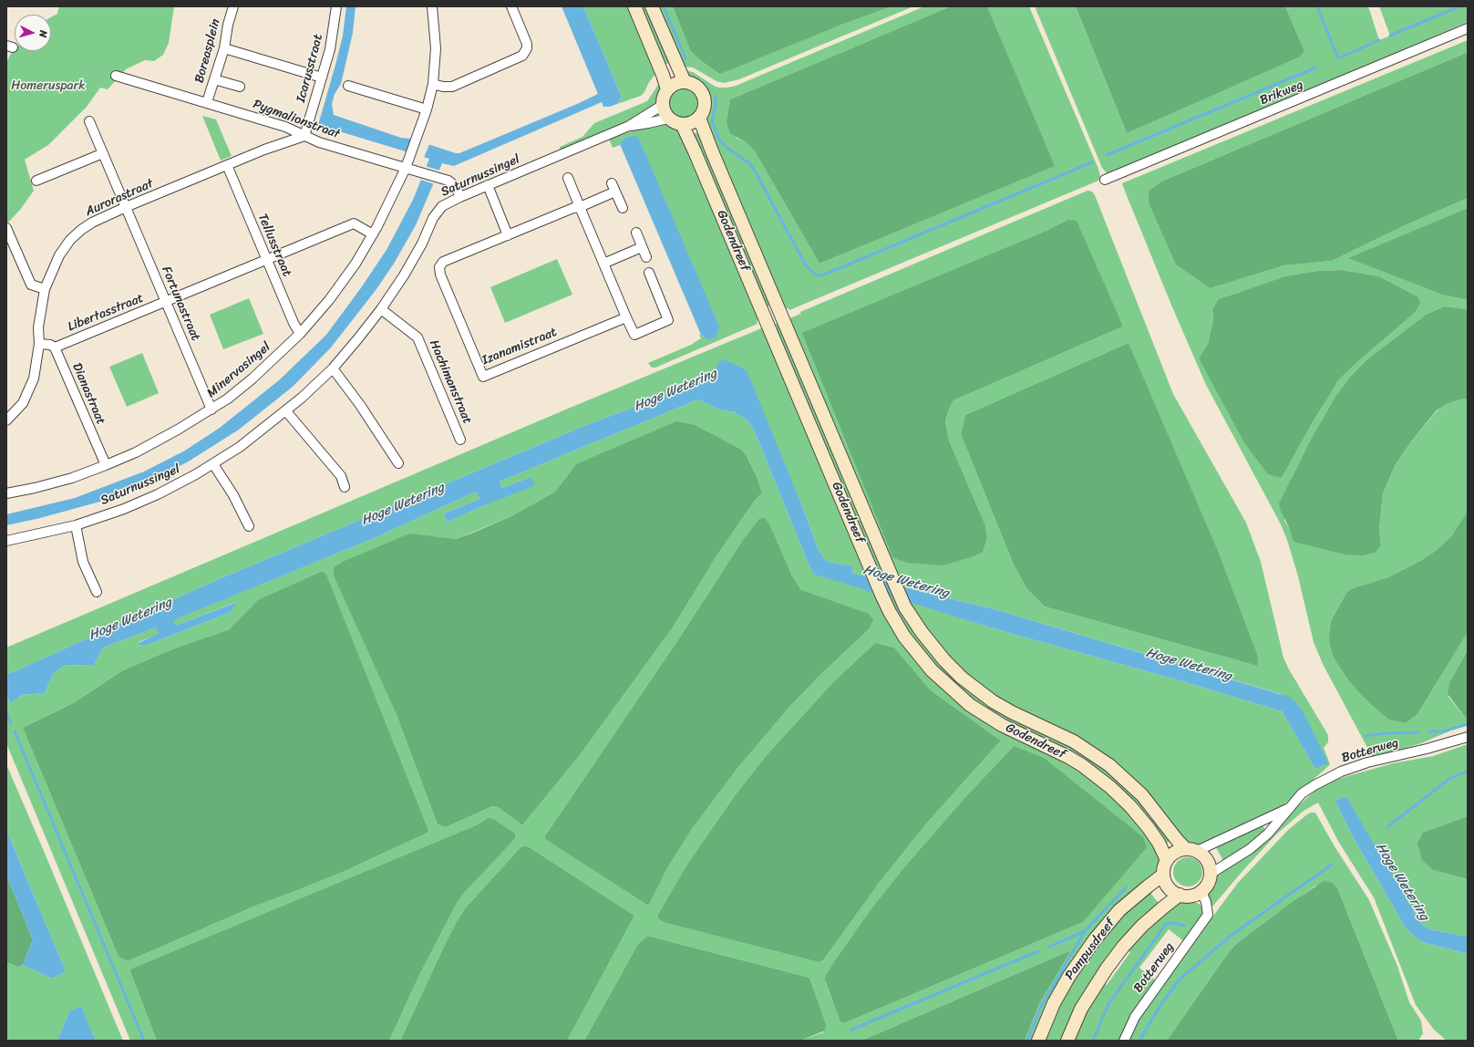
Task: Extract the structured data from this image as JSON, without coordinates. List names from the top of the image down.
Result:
{
  "streets": {
    "main road": ["Godendreef", "Pampusdreef"],
    "street": [
      "Boreasplein",
      "Icarusstraat",
      "Brikweg",
      "Pygmalionstraat",
      "Saturnussingel",
      "Aurorastraat",
      "Tellusstraat",
      "Fortunastraat",
      "Libertasstraat",
      "Izanamistraat",
      "Minervasingel",
      "Hachimanstraat",
      "Dianastraat",
      "Botterweg"
    ]
  },
  "crossings": [
    ["Boreasplein", "Pygmalionstraat"],
    ["Icarusstraat", "Pygmalionstraat"],
    ["Icarusstraat", "Aurorastraat"],
    ["Pygmalionstraat", "Saturnussingel"],
    ["Pygmalionstraat", "Aurorastraat"],
    ["Pygmalionstraat", "Minervasingel"],
    ["Saturnussingel", "Godendreef"],
    ["Saturnussingel", "Hachimanstraat"],
    ["Aurorastraat", "Tellusstraat"],
    ["Aurorastraat", "Fortunastraat"],
    ["Godendreef", "Botterweg"],
    ["Godendreef", "Pampusdreef"],
    ["Tellusstraat", "Libertasstraat"],
    ["Tellusstraat", "Minervasingel"],
    ["Fortunastraat", "Libertasstraat"],
    ["Fortunastraat", "Minervasingel"],
    ["Libertasstraat", "Minervasingel"],
    ["Libertasstraat", "Dianastraat"],
    ["Minervasingel", "Dianastraat"],
    ["Botterweg", "Pampusdreef"]
  ],
  "water": ["Hoge Wetering"],
  "parks": ["Homeruspark"],
  "north": "right"
}
